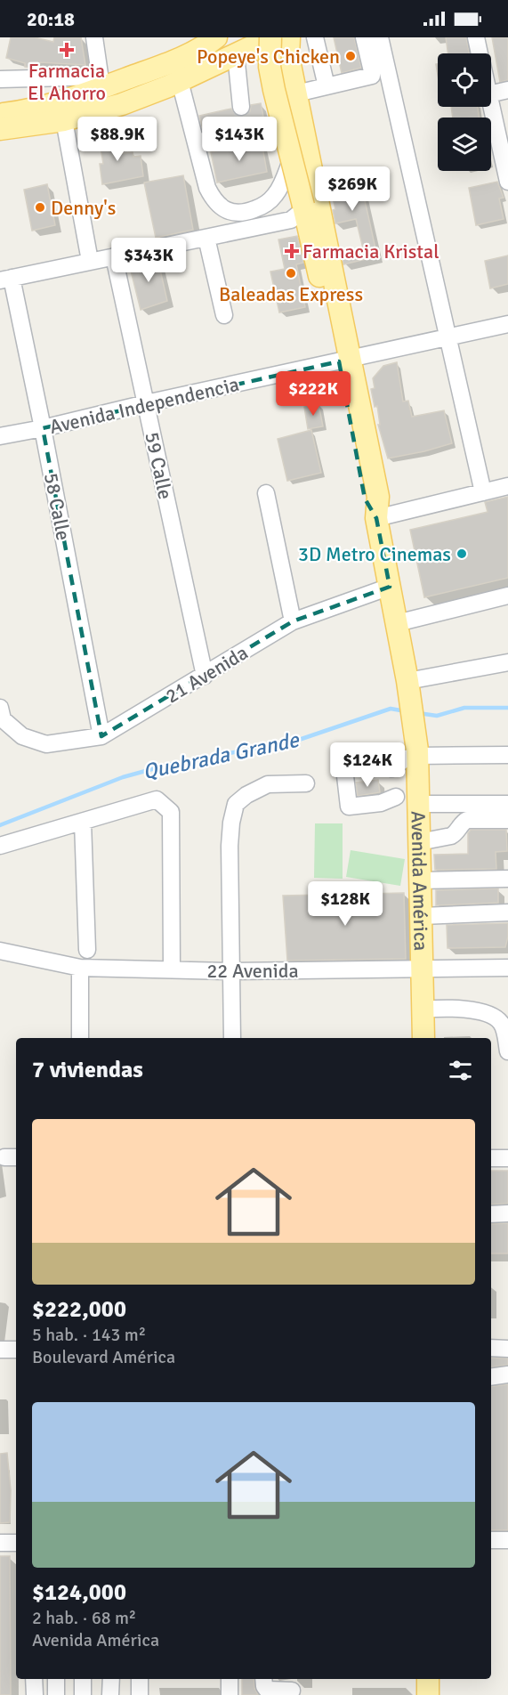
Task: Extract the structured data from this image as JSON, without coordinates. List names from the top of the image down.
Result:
{
  "streets": {
    "main road": ["Avenida América"],
    "street": [
      "Avenida Independencia",
      "59 Calle",
      "58 Calle",
      "21 Avenida",
      "22 Avenida"
    ]
  },
  "crossings": [
    ["Avenida Independencia", "59 Calle"],
    ["Avenida Independencia", "58 Calle"],
    ["Avenida Independencia", "Avenida América"],
    ["59 Calle", "21 Avenida"],
    ["58 Calle", "21 Avenida"],
    ["21 Avenida", "Avenida América"],
    ["Avenida América", "22 Avenida"]
  ],
  "water": ["Quebrada Grande"],
  "places": {
    "health": ["Farmacia El Ahorro", "Farmacia Kristal"],
    "other": [
      "Popeye's Chicken",
      "Denny's",
      "Baleadas Express",
      "3D Metro Cinemas"
    ]
  },
  "page": {
    "status": "20:18",
    "price": [
      "$88.9K",
      "$143K",
      "$269K",
      "$343K",
      "$222K",
      "$124K",
      "$128K"
    ],
    "heading": "7 viviendas",
    "list": [
      {
        "name": "$222,000",
        "note": "5 hab. · 143 m² · Boulevard América"
      },
      {
        "name": "$124,000",
        "note": "2 hab. · 68 m² · Avenida América"
      }
    ]
  }
}
